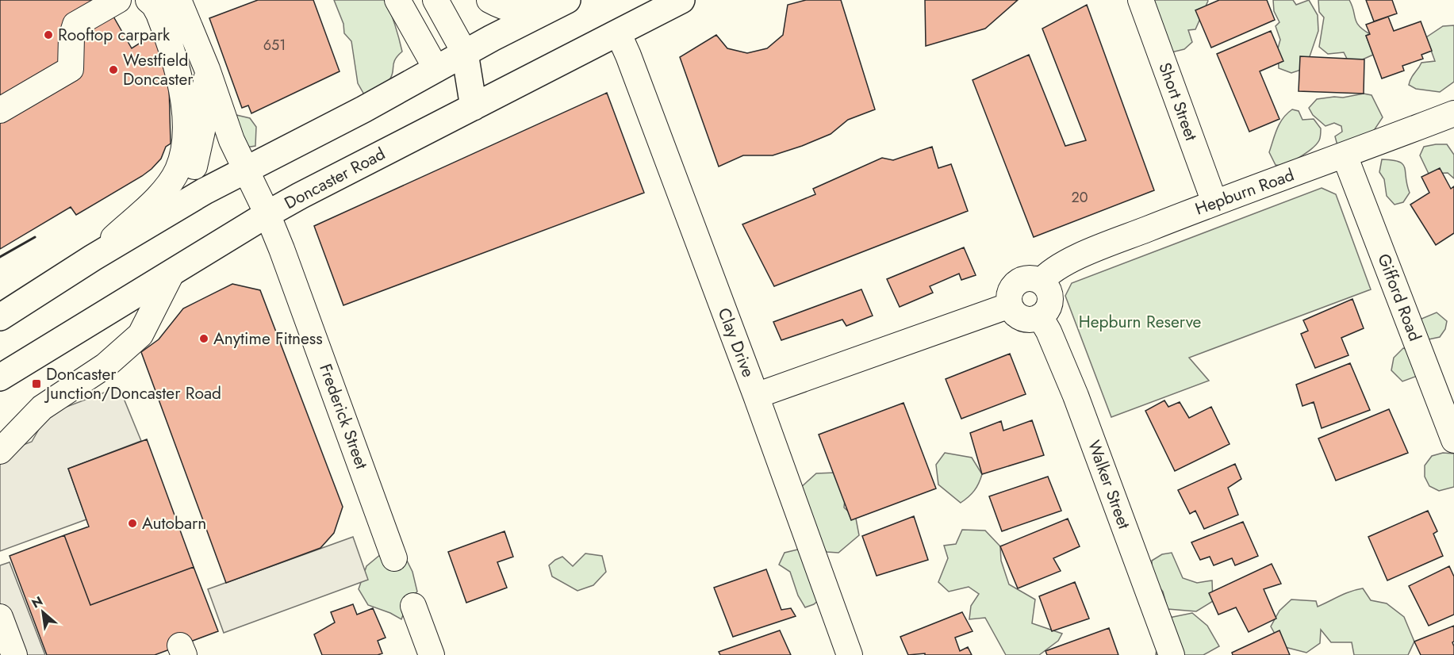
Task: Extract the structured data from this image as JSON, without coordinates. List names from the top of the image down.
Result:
{
  "streets": {
    "main road": ["Doncaster Road"],
    "street": [
      "Short Street",
      "Hepburn Road",
      "Gifford Road",
      "Clay Drive",
      "Frederick Street",
      "Walker Street"
    ]
  },
  "crossings": [
    ["Short Street", "Hepburn Road"],
    ["Doncaster Road", "Clay Drive"],
    ["Doncaster Road", "Frederick Street"],
    ["Hepburn Road", "Gifford Road"],
    ["Hepburn Road", "Walker Street"]
  ],
  "parks": ["Hepburn Reserve"],
  "places": {
    "other": [
      "Rooftop carpark",
      "Westfield Doncaster",
      "Anytime Fitness",
      "Autobarn"
    ],
    "transit": ["Doncaster Junction/Doncaster Road"]
  },
  "house_numbers": ["651", "20"],
  "north": "top left"
}
